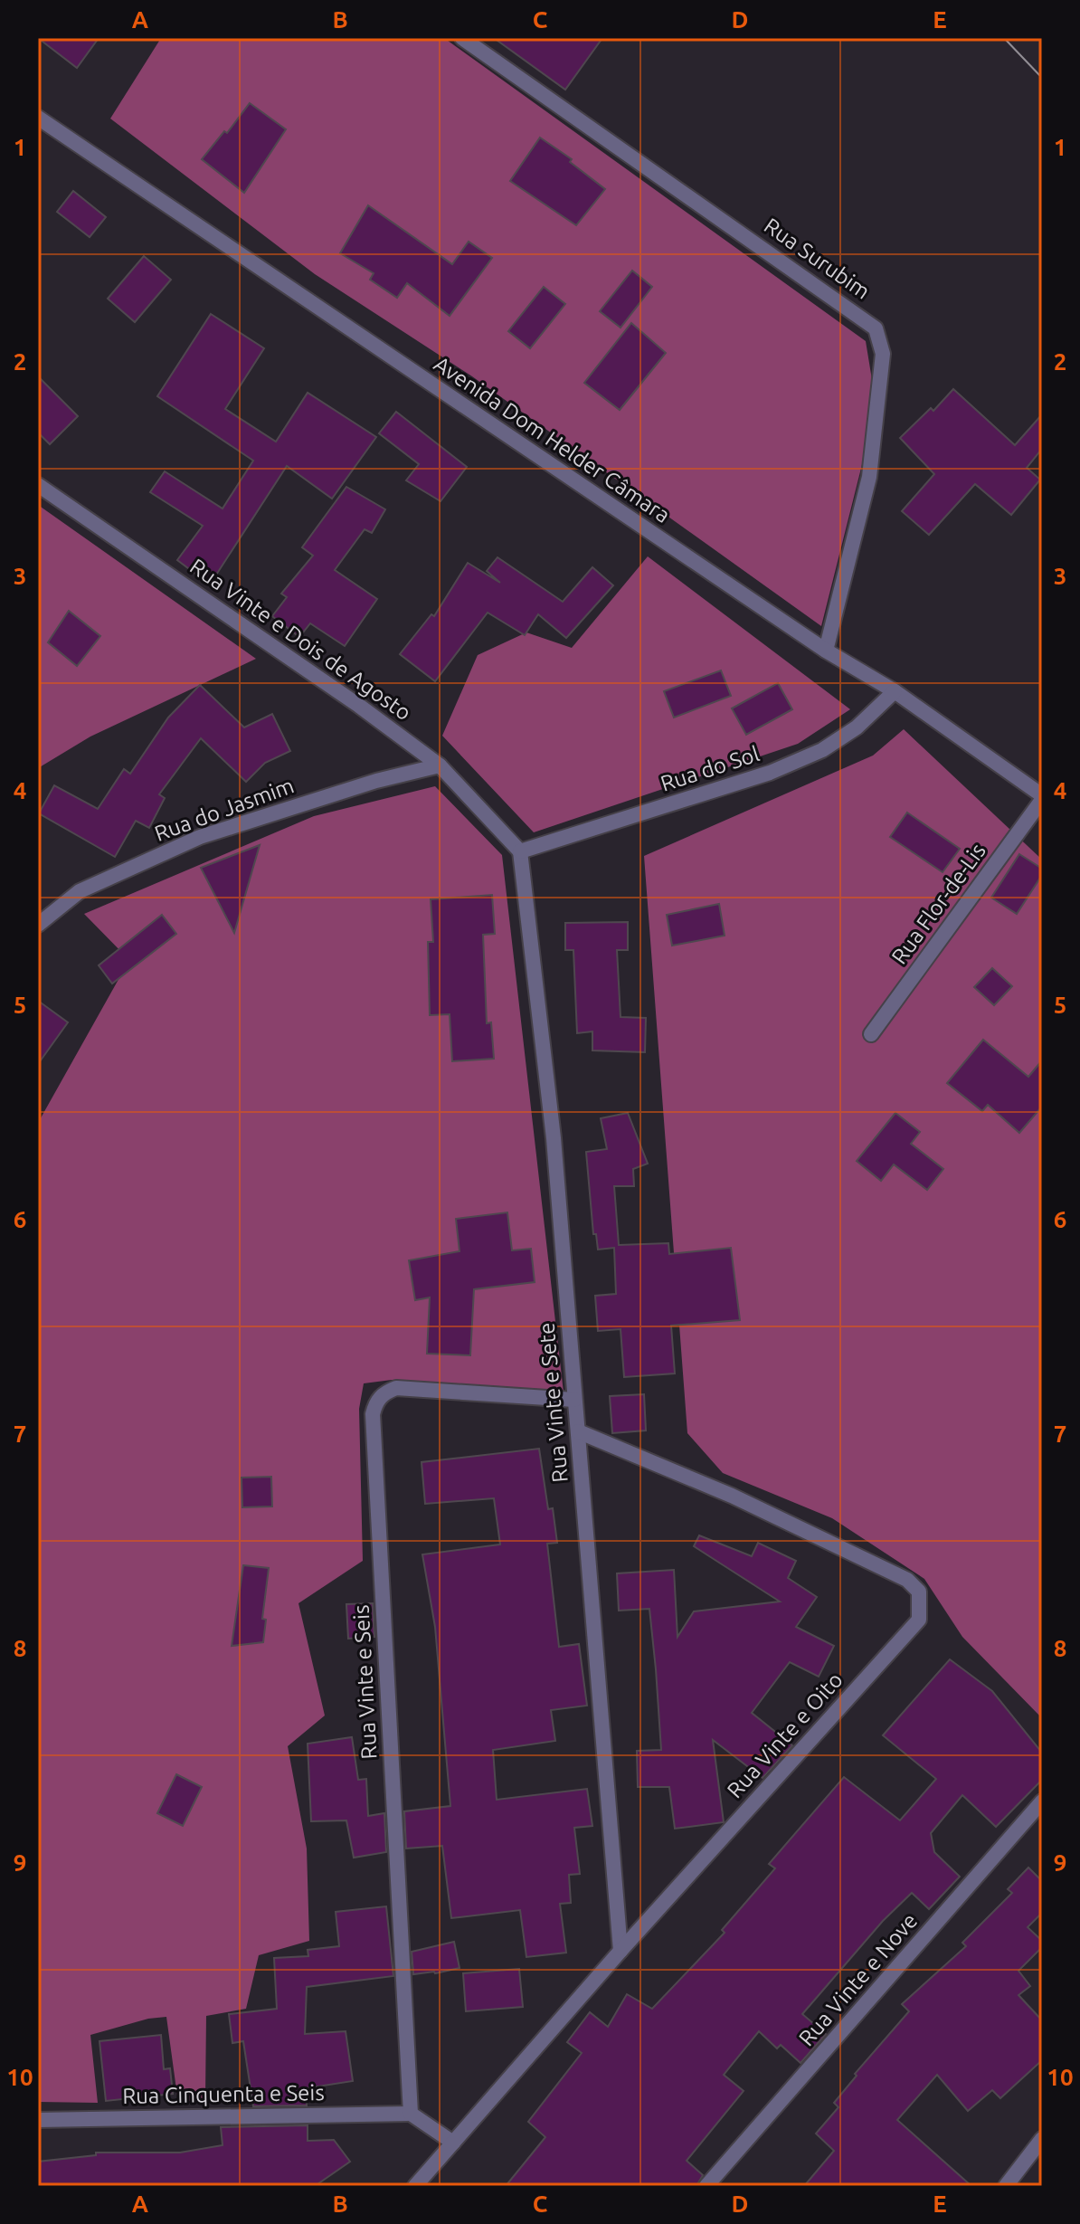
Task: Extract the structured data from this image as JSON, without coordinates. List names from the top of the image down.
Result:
{
  "streets": {
    "street": [
      "Rua Surubim",
      "Avenida Dom Helder Câmara",
      "Rua Vinte e Dois de Agosto",
      "Rua do Sol",
      "Rua do Jasmim",
      "Rua Flor-de-Lis",
      "Rua Vinte e Sete",
      "Rua Vinte e Seis",
      "Rua Vinte e Oito",
      "Rua Vinte e Nove",
      "Rua Cinquenta e Seis"
    ]
  },
  "crossings": [
    ["Rua Surubim", "Avenida Dom Helder Câmara"],
    ["Avenida Dom Helder Câmara", "Rua do Sol"],
    ["Avenida Dom Helder Câmara", "Rua Flor-de-Lis"],
    ["Rua Vinte e Dois de Agosto", "Rua do Sol"],
    ["Rua Vinte e Dois de Agosto", "Rua do Jasmim"],
    ["Rua Vinte e Dois de Agosto", "Rua Vinte e Sete"],
    ["Rua do Sol", "Rua Vinte e Sete"],
    ["Rua Vinte e Sete", "Rua Vinte e Seis"],
    ["Rua Vinte e Sete", "Rua Vinte e Oito"],
    ["Rua Vinte e Seis", "Rua Cinquenta e Seis"]
  ],
  "grid": {
    "columns": [
      "A",
      "B",
      "C",
      "D",
      "E"
    ],
    "rows": [
      "1",
      "2",
      "3",
      "4",
      "5",
      "6",
      "7",
      "8",
      "9",
      "10"
    ]
  }
}
